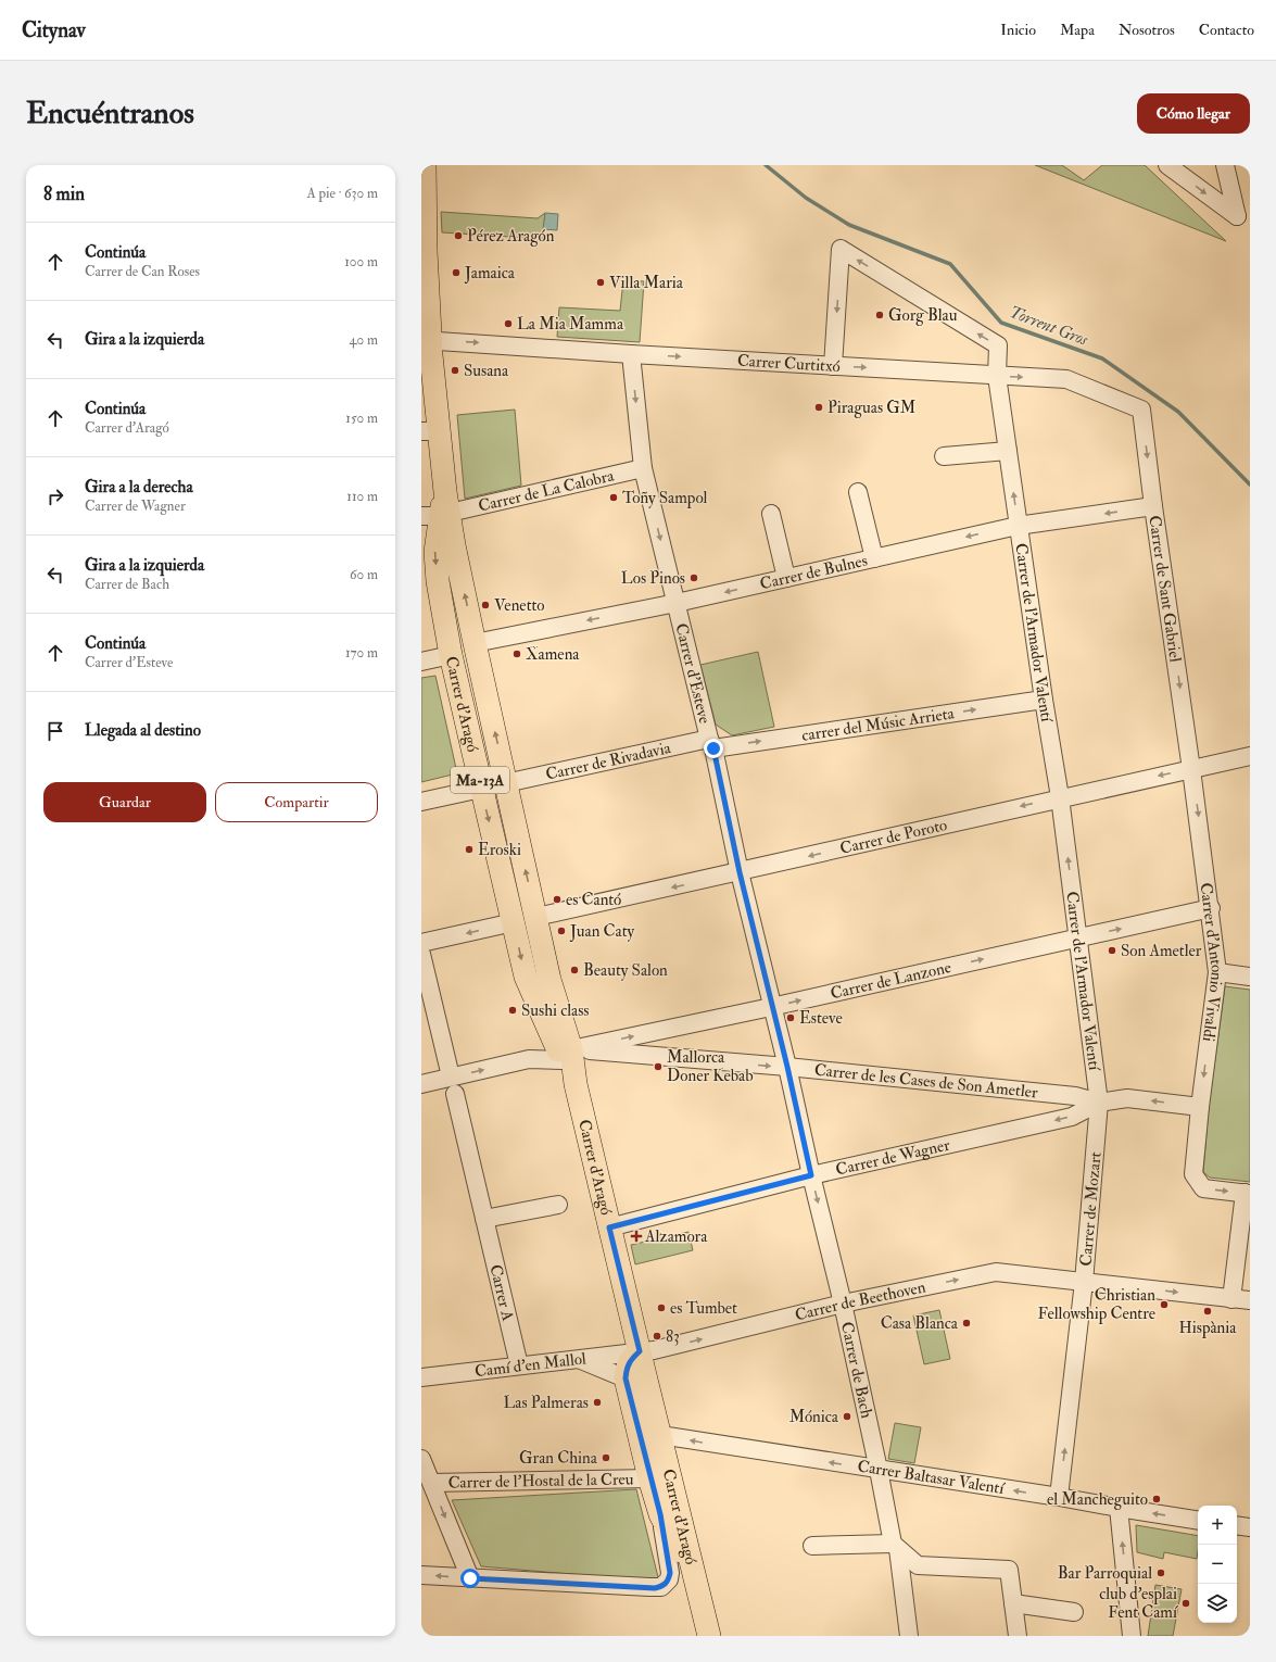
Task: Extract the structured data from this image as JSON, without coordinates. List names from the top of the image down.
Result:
{
  "streets": {
    "main road": ["Carrer d'Aragó", "Ma-13A"],
    "street": [
      "Carrer Curtitxó",
      "Carrer de La Calobra",
      "Carrer de Bulnes",
      "Carrer de Sant Gabriel",
      "Carrer de l'Armador Valentí",
      "Carrer d'Esteve",
      "carrer del Músic Arrieta",
      "Carrer de Rivadavia",
      "Carrer de Poroto",
      "Carrer d'Antonio Vivaldi",
      "Carrer de Lanzone",
      "Carrer de les Cases de Son Ametler",
      "Carrer de Wagner",
      "Carrer de Mozart",
      "Carrer A",
      "Carrer de Beethoven",
      "Camí d'en Mallol",
      "Carrer de Bach",
      "Carrer Baltasar Valentí",
      "Carrer de l'Hostal de la Creu"
    ]
  },
  "crossings": [
    ["Carrer Curtitxó", "Carrer de Sant Gabriel"],
    ["Carrer Curtitxó", "Carrer de l'Armador Valentí"],
    ["Carrer Curtitxó", "Carrer d'Esteve"],
    ["Carrer Curtitxó", "Carrer d'Aragó"],
    ["Carrer de La Calobra", "Carrer d'Esteve"],
    ["Carrer de La Calobra", "Carrer d'Aragó"],
    ["Carrer de Bulnes", "Carrer de Sant Gabriel"],
    ["Carrer de Bulnes", "Carrer de l'Armador Valentí"],
    ["Carrer de Bulnes", "Carrer d'Esteve"],
    ["Carrer de Bulnes", "Carrer d'Aragó"],
    ["Carrer de Sant Gabriel", "Carrer de Poroto"],
    ["Carrer de Sant Gabriel", "Carrer d'Antonio Vivaldi"],
    ["Carrer de l'Armador Valentí", "carrer del Músic Arrieta"],
    ["Carrer de l'Armador Valentí", "Carrer de Poroto"],
    ["Carrer de l'Armador Valentí", "Carrer de Lanzone"],
    ["Carrer de l'Armador Valentí", "Carrer de les Cases de Son Ametler"],
    ["Carrer de l'Armador Valentí", "Carrer de Wagner"],
    ["Carrer de l'Armador Valentí", "Carrer de Mozart"],
    ["Carrer d'Esteve", "carrer del Músic Arrieta"],
    ["Carrer d'Esteve", "Carrer de Rivadavia"],
    ["Carrer d'Esteve", "Carrer de Poroto"],
    ["Carrer d'Esteve", "Carrer de Lanzone"],
    ["Carrer d'Esteve", "Carrer de les Cases de Son Ametler"],
    ["Carrer d'Esteve", "Carrer de Bach"],
    ["Carrer d'Aragó", "Carrer de Rivadavia"],
    ["Carrer d'Aragó", "Carrer de Poroto"],
    ["Carrer d'Aragó", "Carrer de Lanzone"],
    ["Carrer d'Aragó", "Carrer de les Cases de Son Ametler"],
    ["Carrer d'Aragó", "Carrer de Wagner"],
    ["Carrer d'Aragó", "Carrer de Beethoven"],
    ["Carrer d'Aragó", "Camí d'en Mallol"],
    ["Carrer d'Aragó", "Carrer Baltasar Valentí"],
    ["Carrer d'Aragó", "Carrer de l'Hostal de la Creu"],
    ["carrer del Músic Arrieta", "Carrer de Rivadavia"],
    ["Carrer de Poroto", "Carrer d'Antonio Vivaldi"],
    ["Carrer d'Antonio Vivaldi", "Carrer de Lanzone"],
    ["Carrer de Lanzone", "Carrer de les Cases de Son Ametler"],
    ["Carrer de les Cases de Son Ametler", "Carrer de Wagner"],
    ["Carrer de les Cases de Son Ametler", "Carrer de Mozart"],
    ["Carrer de les Cases de Son Ametler", "Carrer de Bach"],
    ["Carrer de Wagner", "Carrer de Mozart"],
    ["Carrer de Wagner", "Carrer de Bach"],
    ["Carrer de Mozart", "Carrer de Beethoven"],
    ["Carrer de Mozart", "Carrer Baltasar Valentí"],
    ["Carrer A", "Camí d'en Mallol"],
    ["Carrer de Beethoven", "Camí d'en Mallol"],
    ["Carrer de Beethoven", "Carrer de Bach"],
    ["Carrer de Bach", "Carrer Baltasar Valentí"]
  ],
  "one_way": [
    "Carrer Curtitxó",
    "Carrer de Bulnes",
    "Carrer de Sant Gabriel",
    "carrer del Músic Arrieta",
    "Carrer de Poroto",
    "Carrer d'Antonio Vivaldi",
    "Carrer de Lanzone",
    "Carrer de les Cases de Son Ametler",
    "Carrer de Wagner",
    "Carrer de Mozart",
    "Carrer de Beethoven",
    "Carrer Baltasar Valentí"
  ],
  "water": ["Torrent Gros"],
  "places": {
    "other": [
      "Pérez Aragón",
      "Jamaica",
      "Villa Maria",
      "Gorg Blau",
      "La Mia Mamma",
      "Susana",
      "Piraguas GM",
      "Toñy Sampol",
      "Los Pinos",
      "Venetto",
      "Xamena",
      "Eroski",
      "es Cantó",
      "Juan Caty",
      "Son Ametler",
      "Beauty Salon",
      "Sushi class",
      "Esteve",
      "Mallorca Doner Kebab",
      "Christian Fellowship Centre",
      "es Tumbet",
      "Hispània",
      "Casa Blanca",
      "83",
      "Las Palmeras",
      "Mónica",
      "Gran China",
      "el Mancheguito",
      "Bar Parroquial",
      "club d'esplai Fent Camí"
    ],
    "health": ["Alzamora"]
  },
  "page": {
    "header": "Citynav",
    "nav": [
      "Inicio",
      "Mapa",
      "Nosotros",
      "Contacto"
    ],
    "buttons": [
      "Cómo llegar",
      ["Guardar", "Compartir"]
    ],
    "title": "Encuéntranos",
    "heading": ["8 min", "A pie · 630 m"],
    "list": [
      ["Continúa", "Carrer de Can Roses", "100 m"],
      ["Gira a la izquierda", "40 m"],
      ["Continúa", "Carrer d'Aragó", "150 m"],
      ["Gira a la derecha", "Carrer de Wagner", "110 m"],
      ["Gira a la izquierda", "Carrer de Bach", "60 m"],
      ["Continúa", "Carrer d'Esteve", "170 m"],
      "Llegada al destino"
    ],
    "map_buttons": ["+", "−"]
  }
}
